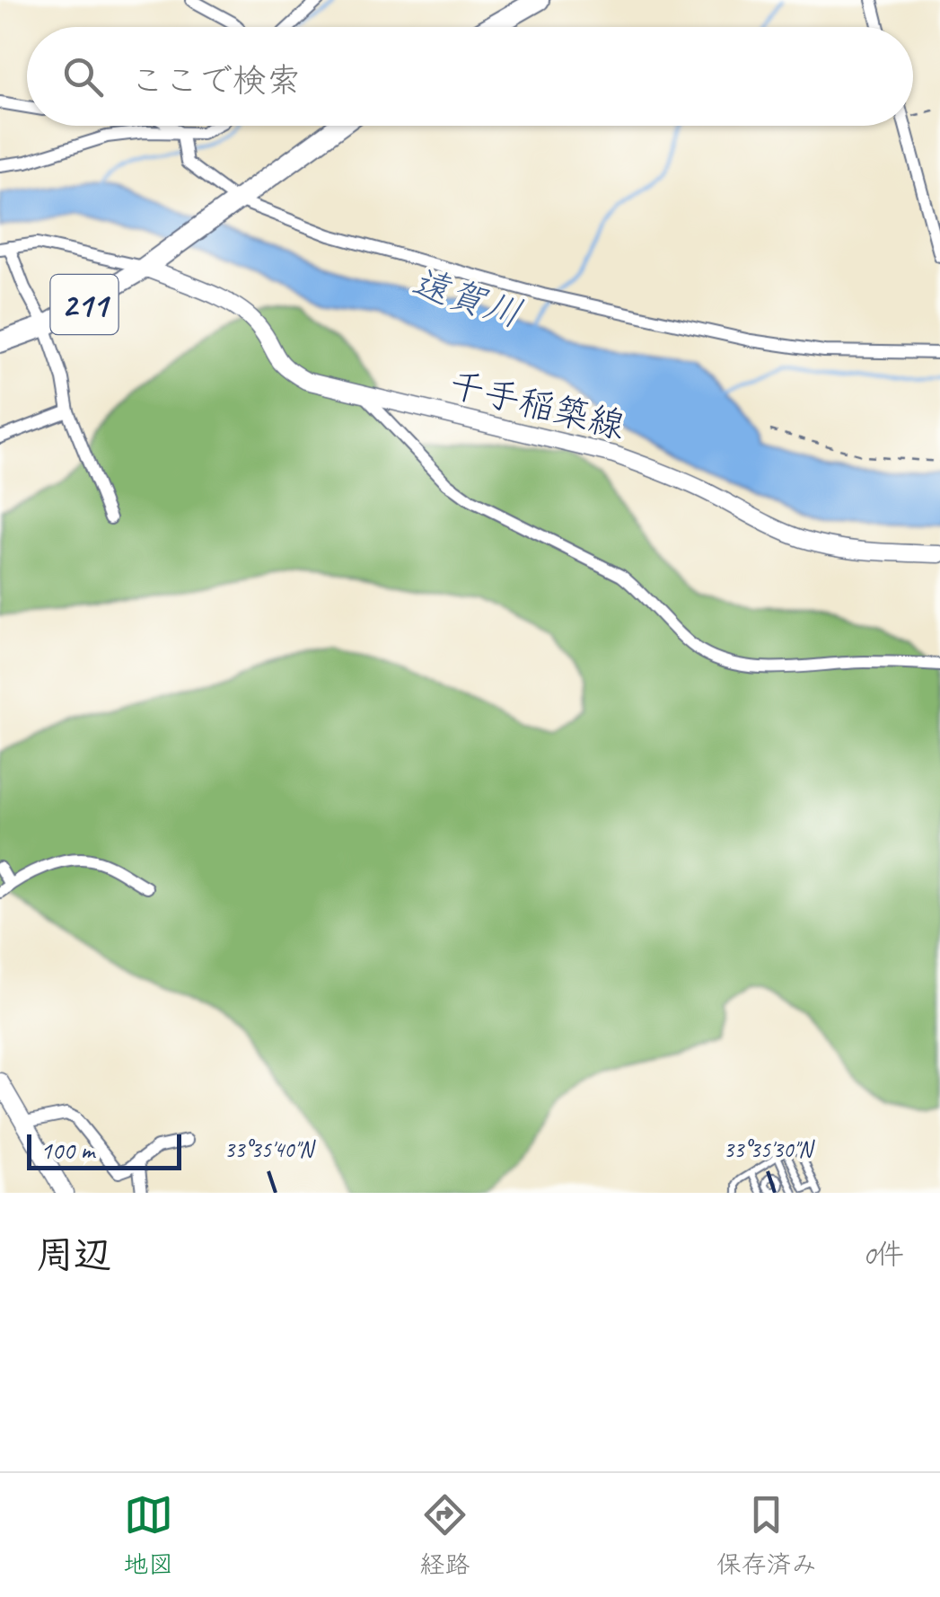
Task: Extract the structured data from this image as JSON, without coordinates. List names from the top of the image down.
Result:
{
  "streets": {
    "highway": ["211"],
    "main road": ["千手稲築線"]
  },
  "crossings": [
    ["211", "千手稲築線"]
  ],
  "water": ["遠賀川"],
  "scale_bar": "100 m",
  "page": {
    "search": "ここで検索",
    "scale": "100 m",
    "heading": ["周辺", "0件"],
    "nav": ["地図", "経路", "保存済み"]
  },
  "coordinates": ["33°35'40\"N", "33°35'30\"N"]
}
